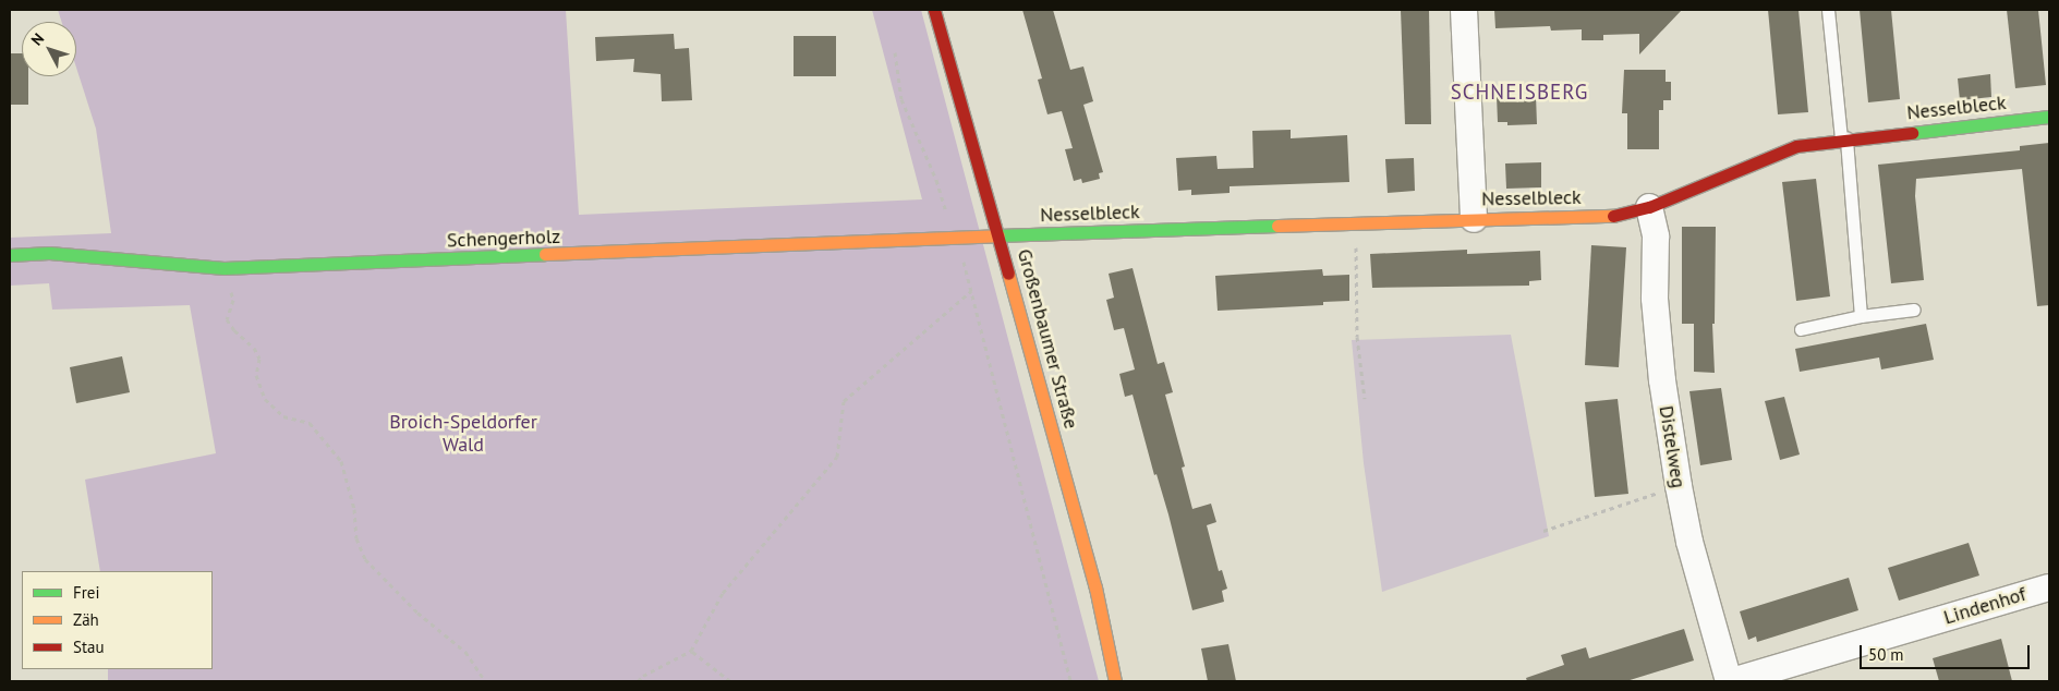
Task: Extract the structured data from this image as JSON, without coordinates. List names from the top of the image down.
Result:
{
  "streets": {
    "street": [
      "Nesselbleck",
      "Schengerholz",
      "Großenbaumer Straße",
      "Distelweg",
      "Lindenhof"
    ]
  },
  "crossings": [
    ["Nesselbleck", "Schengerholz"],
    ["Nesselbleck", "Großenbaumer Straße"],
    ["Nesselbleck", "Distelweg"],
    ["Schengerholz", "Großenbaumer Straße"],
    ["Distelweg", "Lindenhof"]
  ],
  "districts": ["SCHNEISBERG"],
  "parks": ["Broich-Speldorfer Wald"],
  "legend": ["Frei", "Zäh", "Stau"],
  "scale_bar": "50 m",
  "north": "top left"
}
